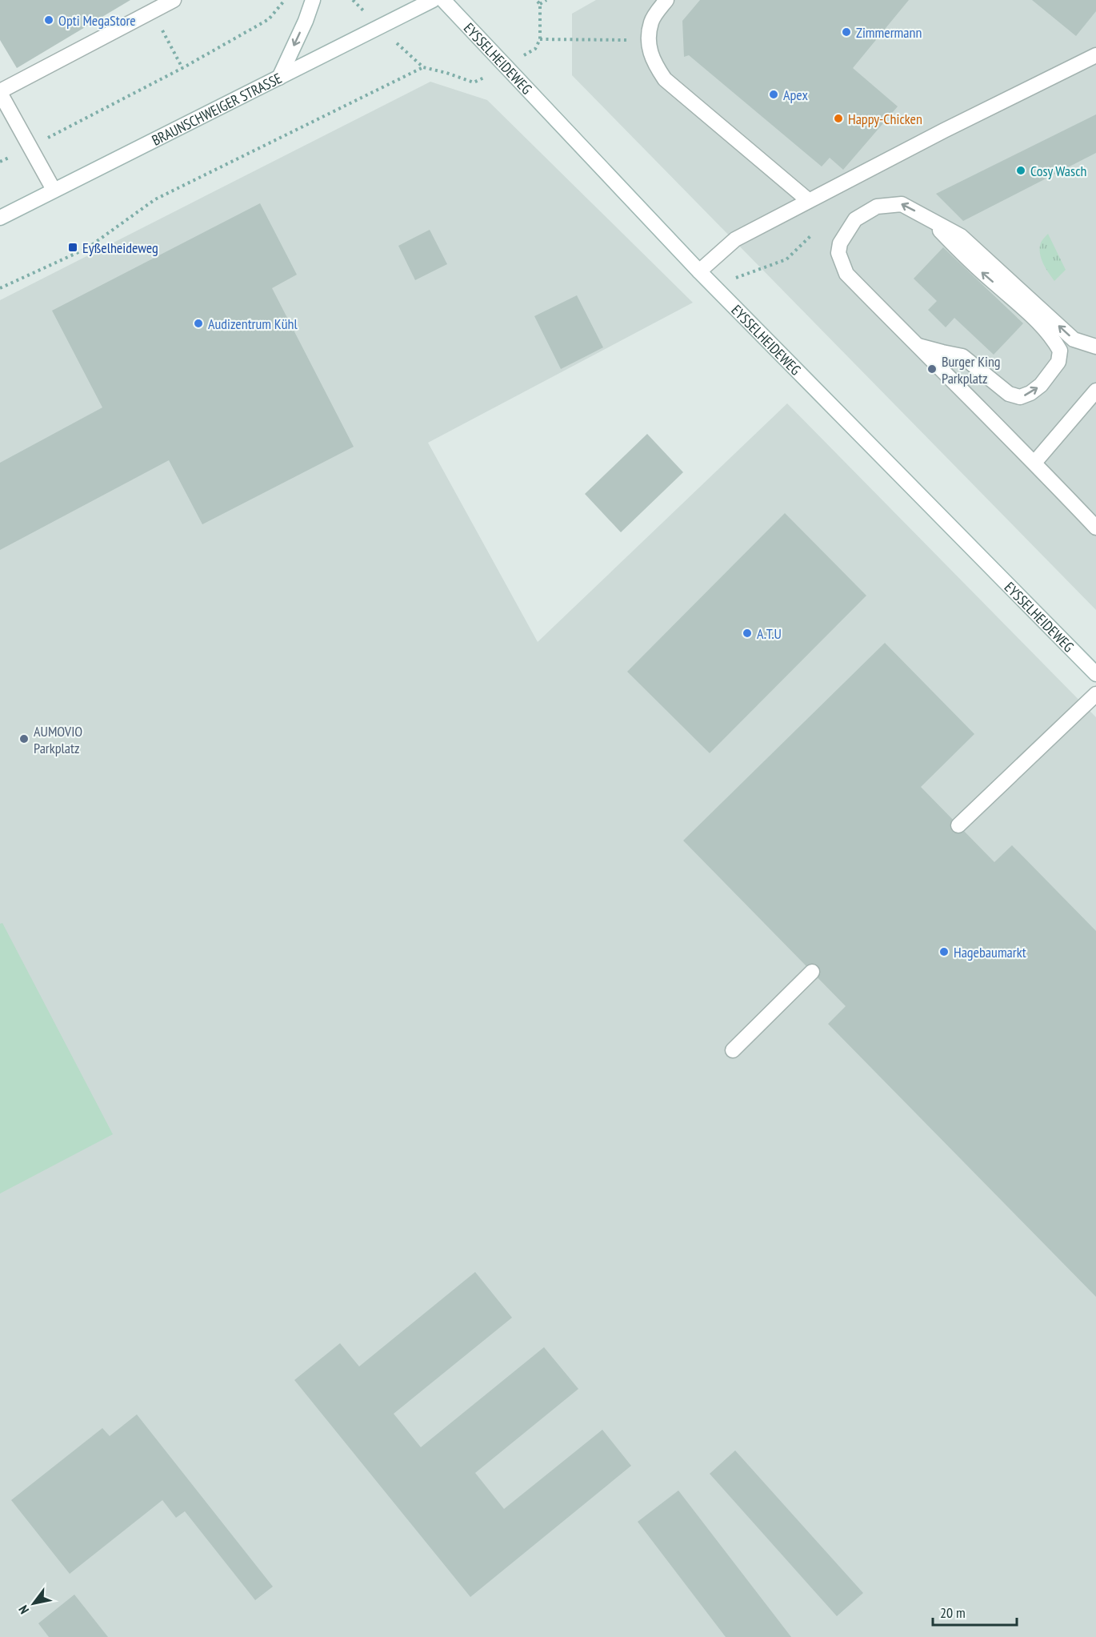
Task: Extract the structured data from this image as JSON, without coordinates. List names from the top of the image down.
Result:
{
  "streets": {
    "street": ["EYSSELHEIDEWEG", "BRAUNSCHWEIGER STRASSE"]
  },
  "places": {
    "other": [
      "Opti MegaStore",
      "Zimmermann",
      "Apex",
      "Happy-Chicken",
      "Cosy Wasch",
      "Audizentrum Kühl",
      "Burger King Parkplatz",
      "A.T.U",
      "AUMOVIO Parkplatz",
      "Hagebaumarkt"
    ],
    "transit": ["Eyßelheideweg"]
  },
  "scale_bar": "20 m",
  "north": "bottom left"
}
